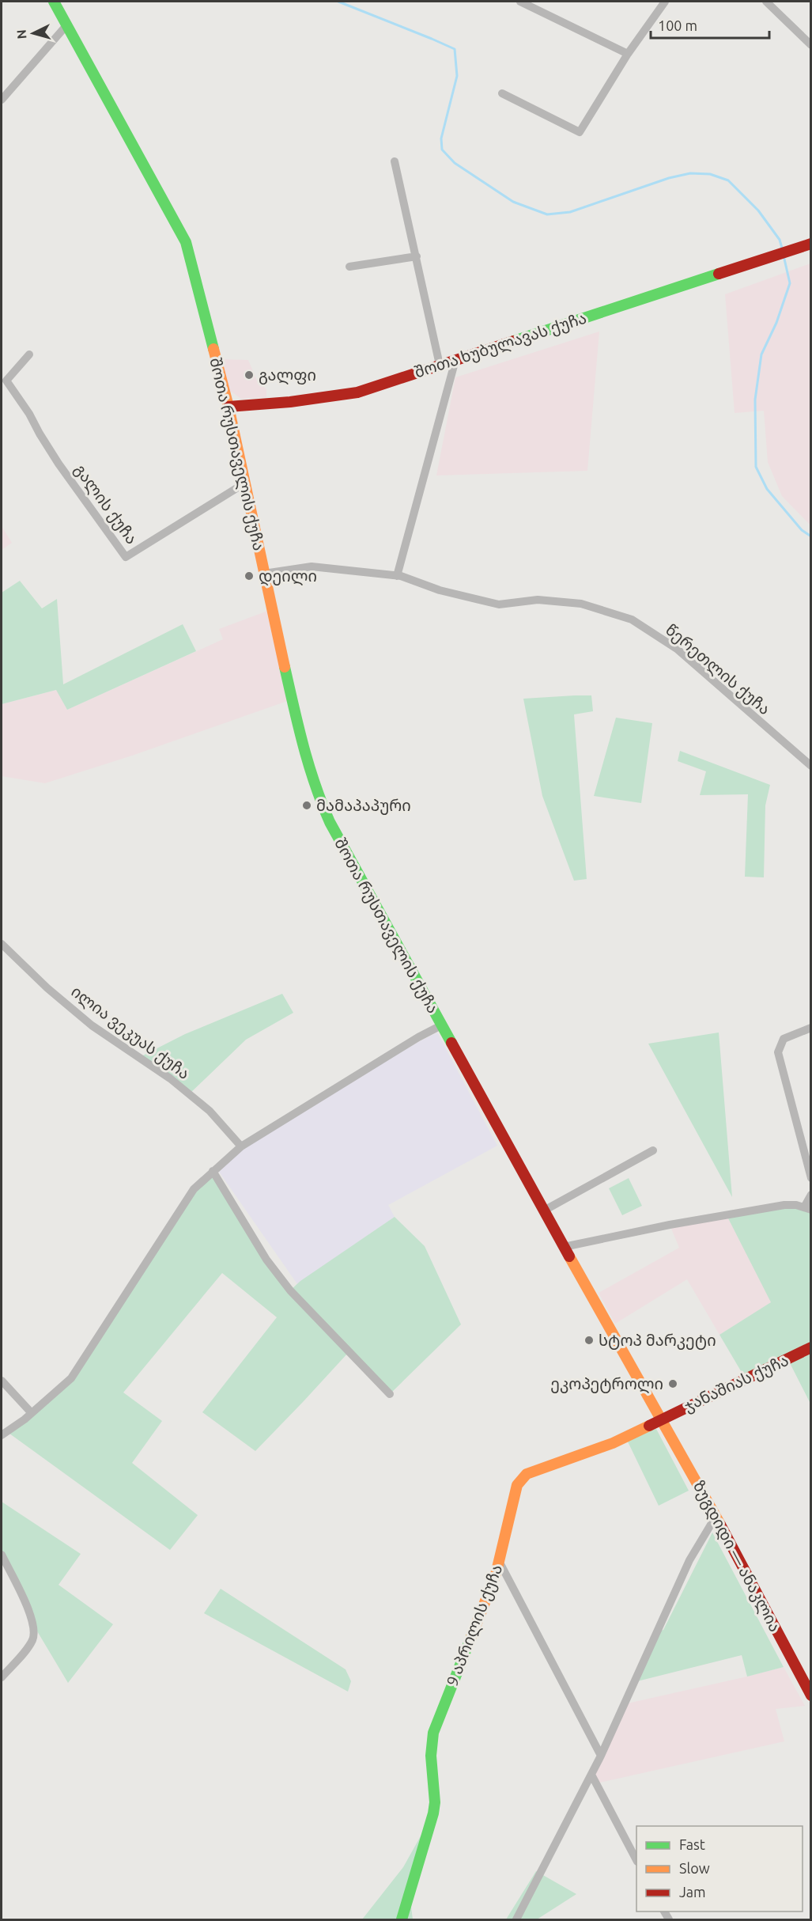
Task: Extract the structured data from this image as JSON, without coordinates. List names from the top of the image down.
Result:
{
  "streets": {
    "main road": [
      "შოთა ხუბულავას ქუჩა",
      "შოთა რუსთაველის ქუჩა",
      "ჯანაშიას ქუჩა",
      "ზუგდიდი — ანაკლია",
      "9 აპრილის ქუჩა"
    ],
    "street": ["გალის ქუჩა", "წერეთლის ქუჩა", "ილია ვეკუას ქუჩა"]
  },
  "crossings": [
    ["შოთა ხუბულავას ქუჩა", "შოთა რუსთაველის ქუჩა"],
    ["შოთა რუსთაველის ქუჩა", "გალის ქუჩა"],
    ["შოთა რუსთაველის ქუჩა", "წერეთლის ქუჩა"],
    ["შოთა რუსთაველის ქუჩა", "ჯანაშიას ქუჩა"],
    ["შოთა რუსთაველის ქუჩა", "ზუგდიდი — ანაკლია"],
    ["შოთა რუსთაველის ქუჩა", "9 აპრილის ქუჩა"],
    ["ჯანაშიას ქუჩა", "ზუგდიდი — ანაკლია"],
    ["ჯანაშიას ქუჩა", "9 აპრილის ქუჩა"],
    ["ზუგდიდი — ანაკლია", "9 აპრილის ქუჩა"]
  ],
  "places": [
    "გალფი",
    "დეილი",
    "მამაპაპური",
    "სტოპ მარკეტი",
    "ეკოპეტროლი"
  ],
  "legend": ["Fast", "Slow", "Jam"],
  "scale_bar": "100 m",
  "north": "left"
}
